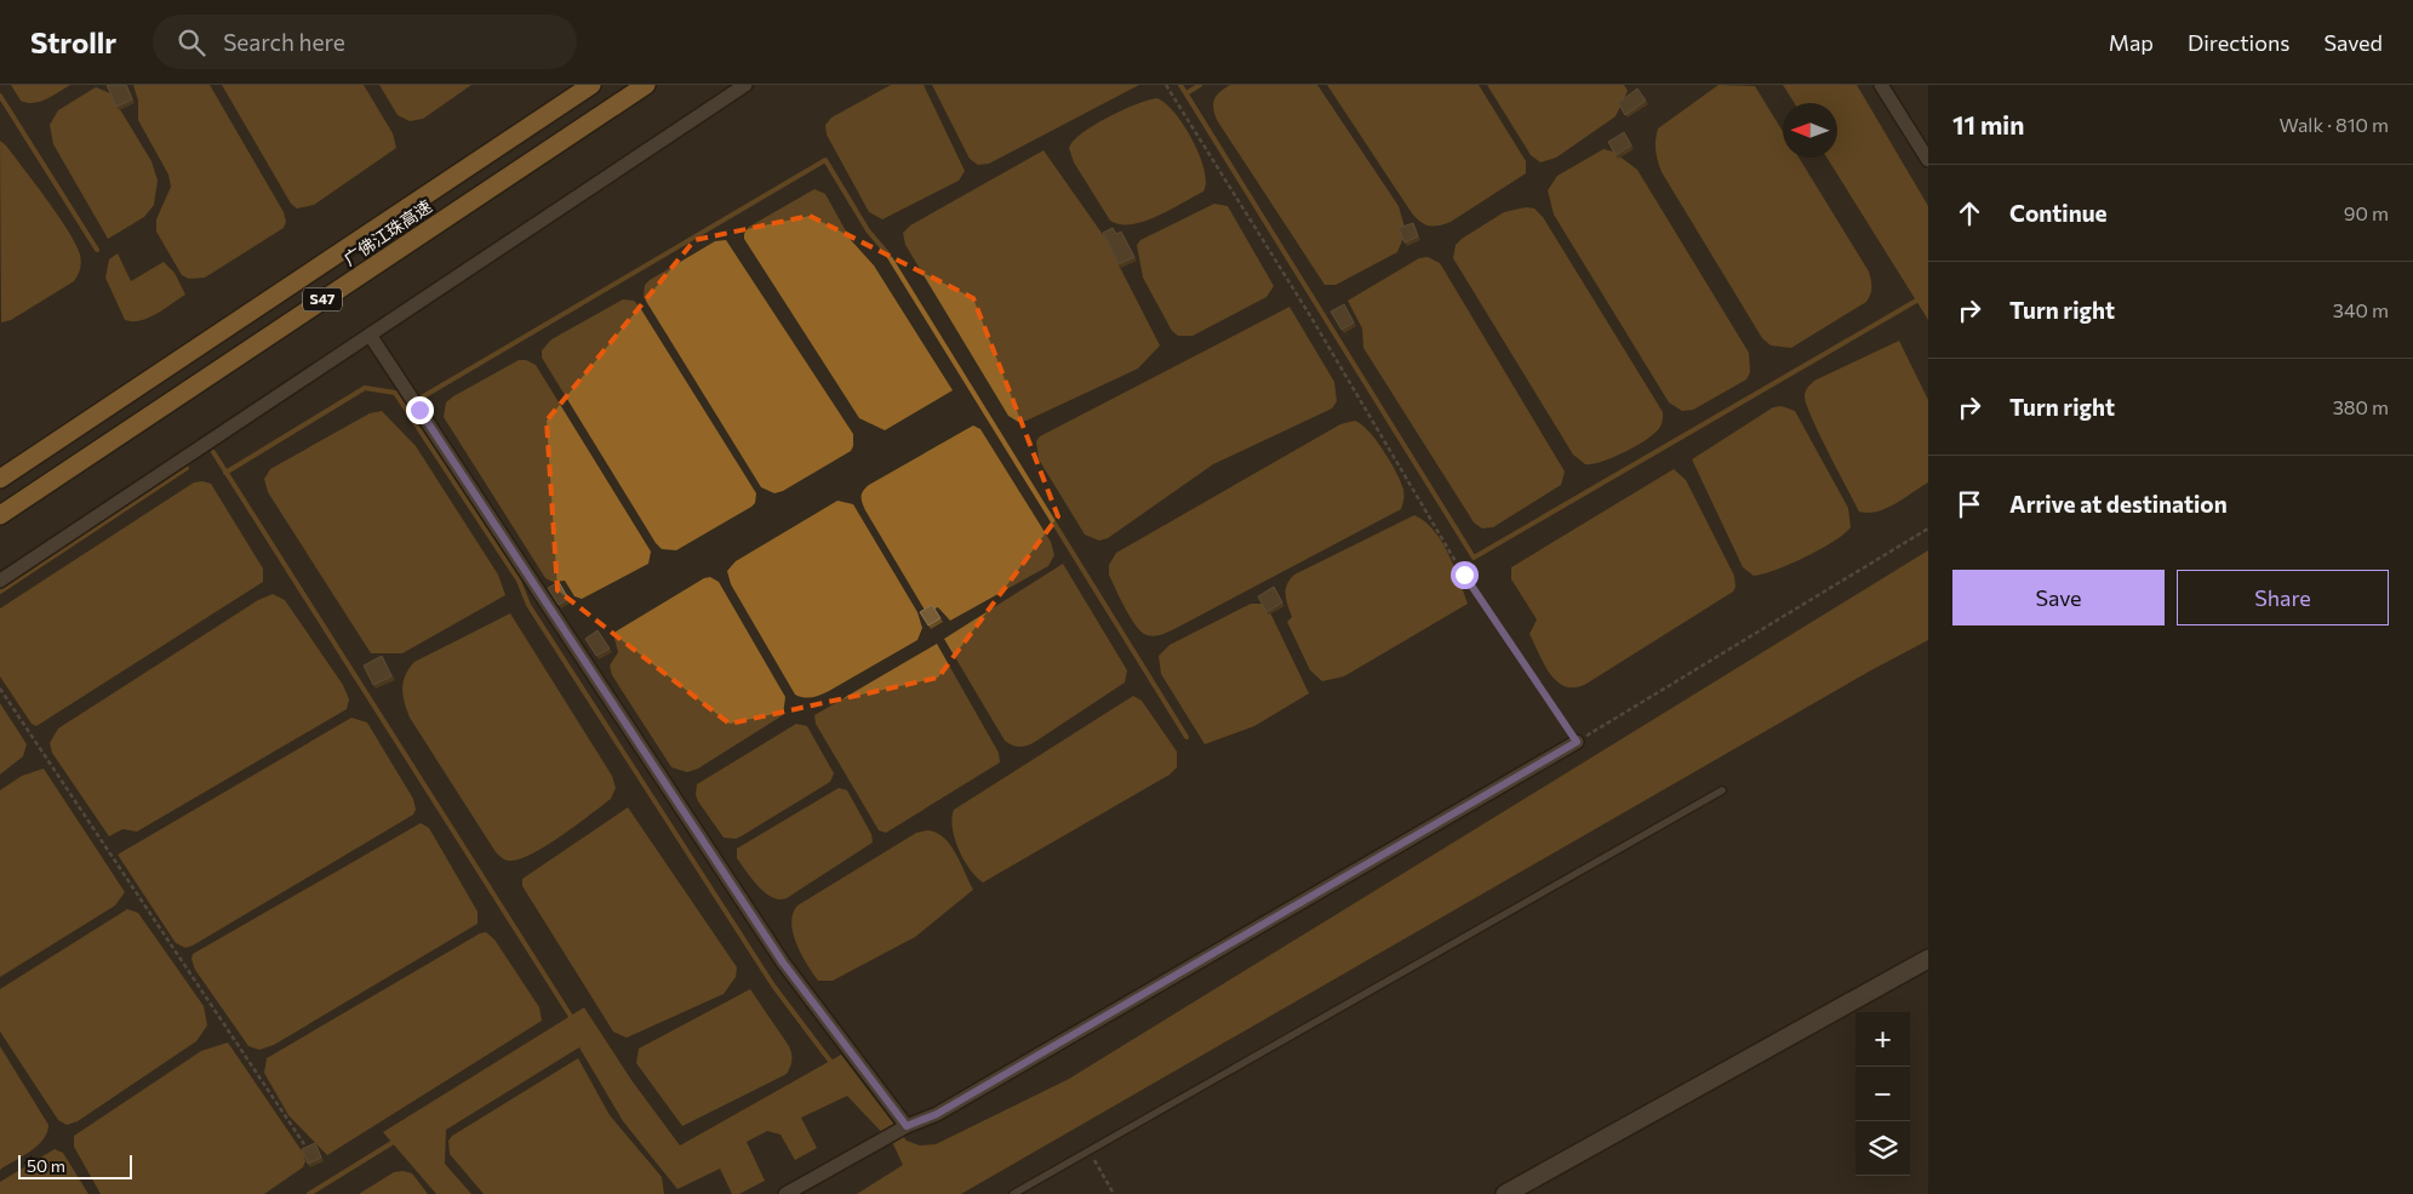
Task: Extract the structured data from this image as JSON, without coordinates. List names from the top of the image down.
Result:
{
  "streets": {
    "highway": ["广佛江珠高速", "S47"]
  },
  "scale_bar": "50 m",
  "north": "left",
  "page": {
    "header": "Strollr",
    "search": "Search here",
    "nav": ["Map", "Directions", "Saved"],
    "heading": ["11 min", "Walk · 810 m"],
    "list": [
      ["Continue", "90 m"],
      ["Turn right", "340 m"],
      ["Turn right", "380 m"],
      "Arrive at destination"
    ],
    "buttons": ["Save", "Share"],
    "map_buttons": ["+", "−"],
    "scale": "50 m"
  }
}
